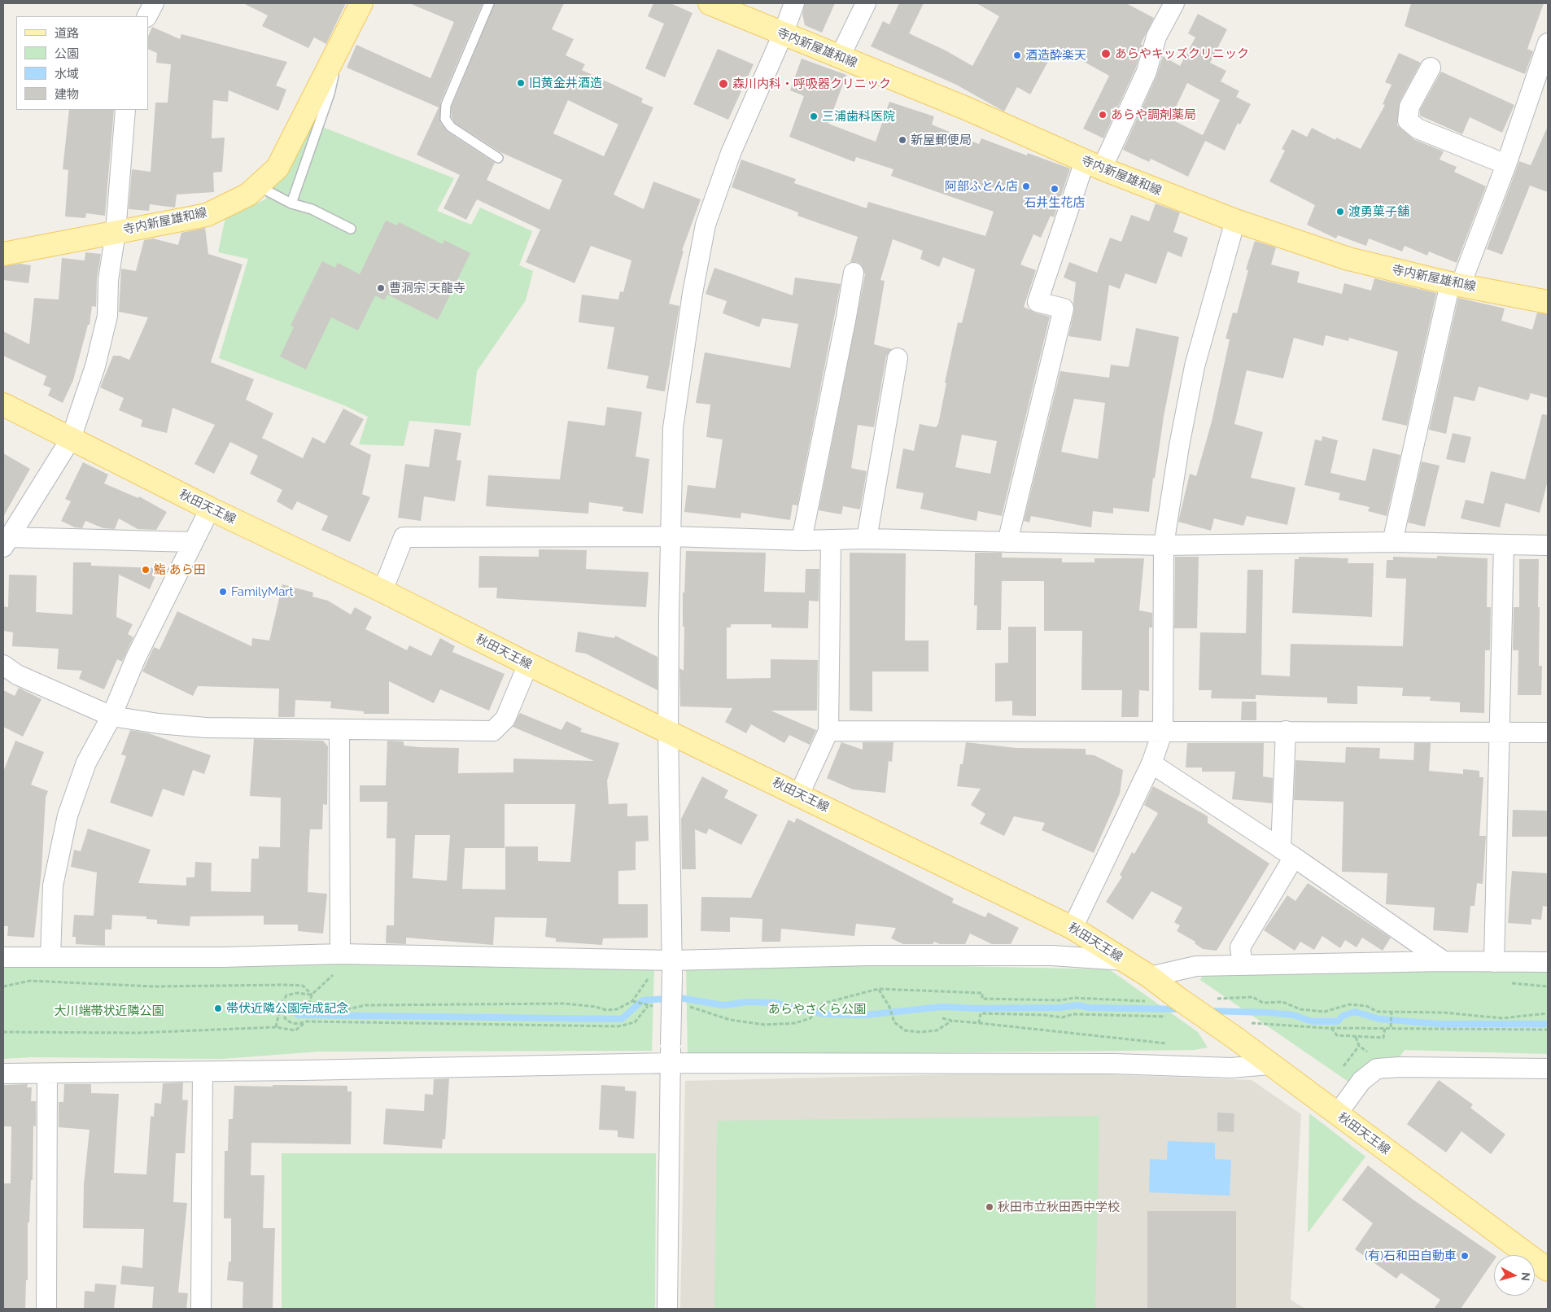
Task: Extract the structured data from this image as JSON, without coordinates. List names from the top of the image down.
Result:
{
  "streets": {
    "main road": ["寺内新屋雄和線", "秋田天王線"]
  },
  "parks": ["あらやさくら公園", "大川端帯状近隣公園"],
  "places": [
    "あらやキッズクリニック",
    "酒造酔楽天",
    "旧黄金井酒造",
    "森川内科・呼吸器クリニック",
    "あらや調剤薬局",
    "三浦歯科医院",
    "新屋郵便局",
    "阿部ふとん店",
    "石井生花店",
    "渡勇菓子舗",
    "曹洞宗 天龍寺",
    "鮨 あら田",
    "FamilyMart",
    "帯伏近隣公園完成記念",
    "秋田市立秋田西中学校",
    "(有)石和田自動車"
  ],
  "legend": [
    "道路",
    "公園",
    "水域",
    "建物"
  ],
  "north": "right"
}
